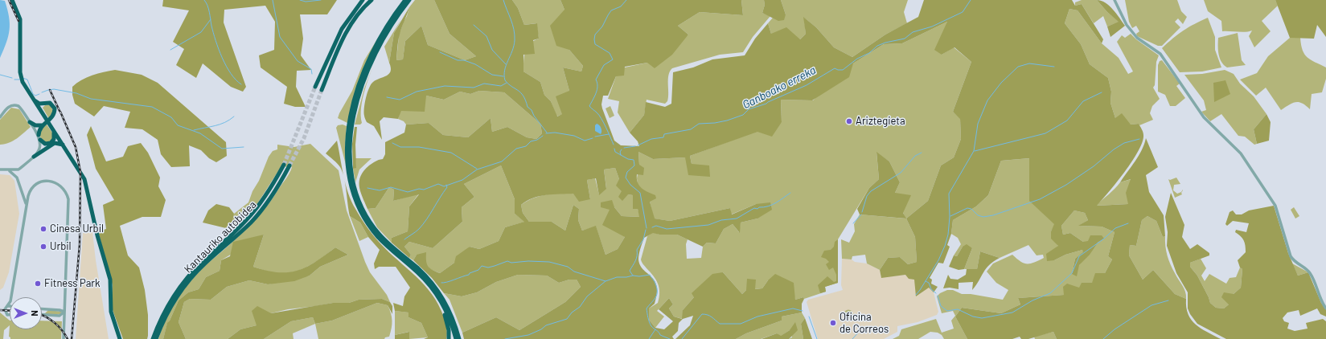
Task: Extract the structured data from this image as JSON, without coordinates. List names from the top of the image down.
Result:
{
  "streets": {
    "highway": ["Kantauriko autobidea"]
  },
  "water": ["Ganboako erreka"],
  "places": [
    "Ariztegieta",
    "Cinesa Urbil",
    "Urbil",
    "Fitness Park",
    "Oficina de Correos"
  ],
  "north": "right"
}
